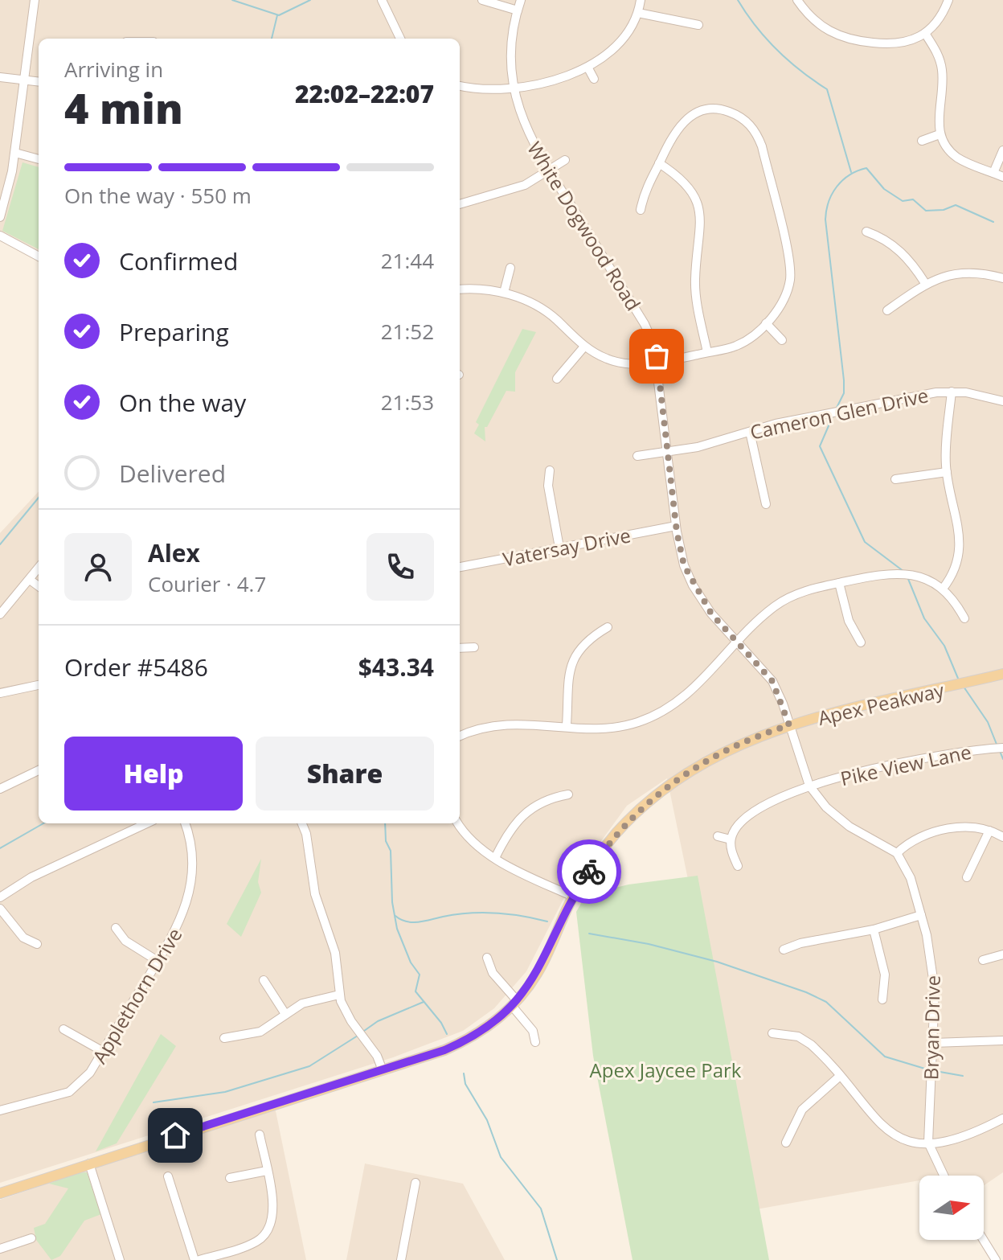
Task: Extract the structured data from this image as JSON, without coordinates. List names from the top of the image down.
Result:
{
  "streets": {
    "main road": ["Apex Peakway"],
    "street": [
      "White Dogwood Road",
      "Cameron Glen Drive",
      "Vatersay Drive",
      "Pike View Lane",
      "Applethorn Drive",
      "Bryan Drive"
    ]
  },
  "crossings": [
    ["White Dogwood Road", "Cameron Glen Drive"],
    ["White Dogwood Road", "Vatersay Drive"],
    ["White Dogwood Road", "Apex Peakway"]
  ],
  "parks": ["Apex Jaycee Park"],
  "north": "right",
  "page": {
    "heading": ["4 min", "Arriving in", "22:02–22:07"],
    "panel": [
      "Alex",
      "Courier · 4.7",
      "Order #5486",
      "$43.34"
    ],
    "bar": "On the way · 550 m",
    "list": [
      ["Confirmed", "21:44"],
      ["Preparing", "21:52"],
      ["On the way", "21:53"],
      "Delivered"
    ],
    "buttons": ["Help", "Share"]
  }
}
